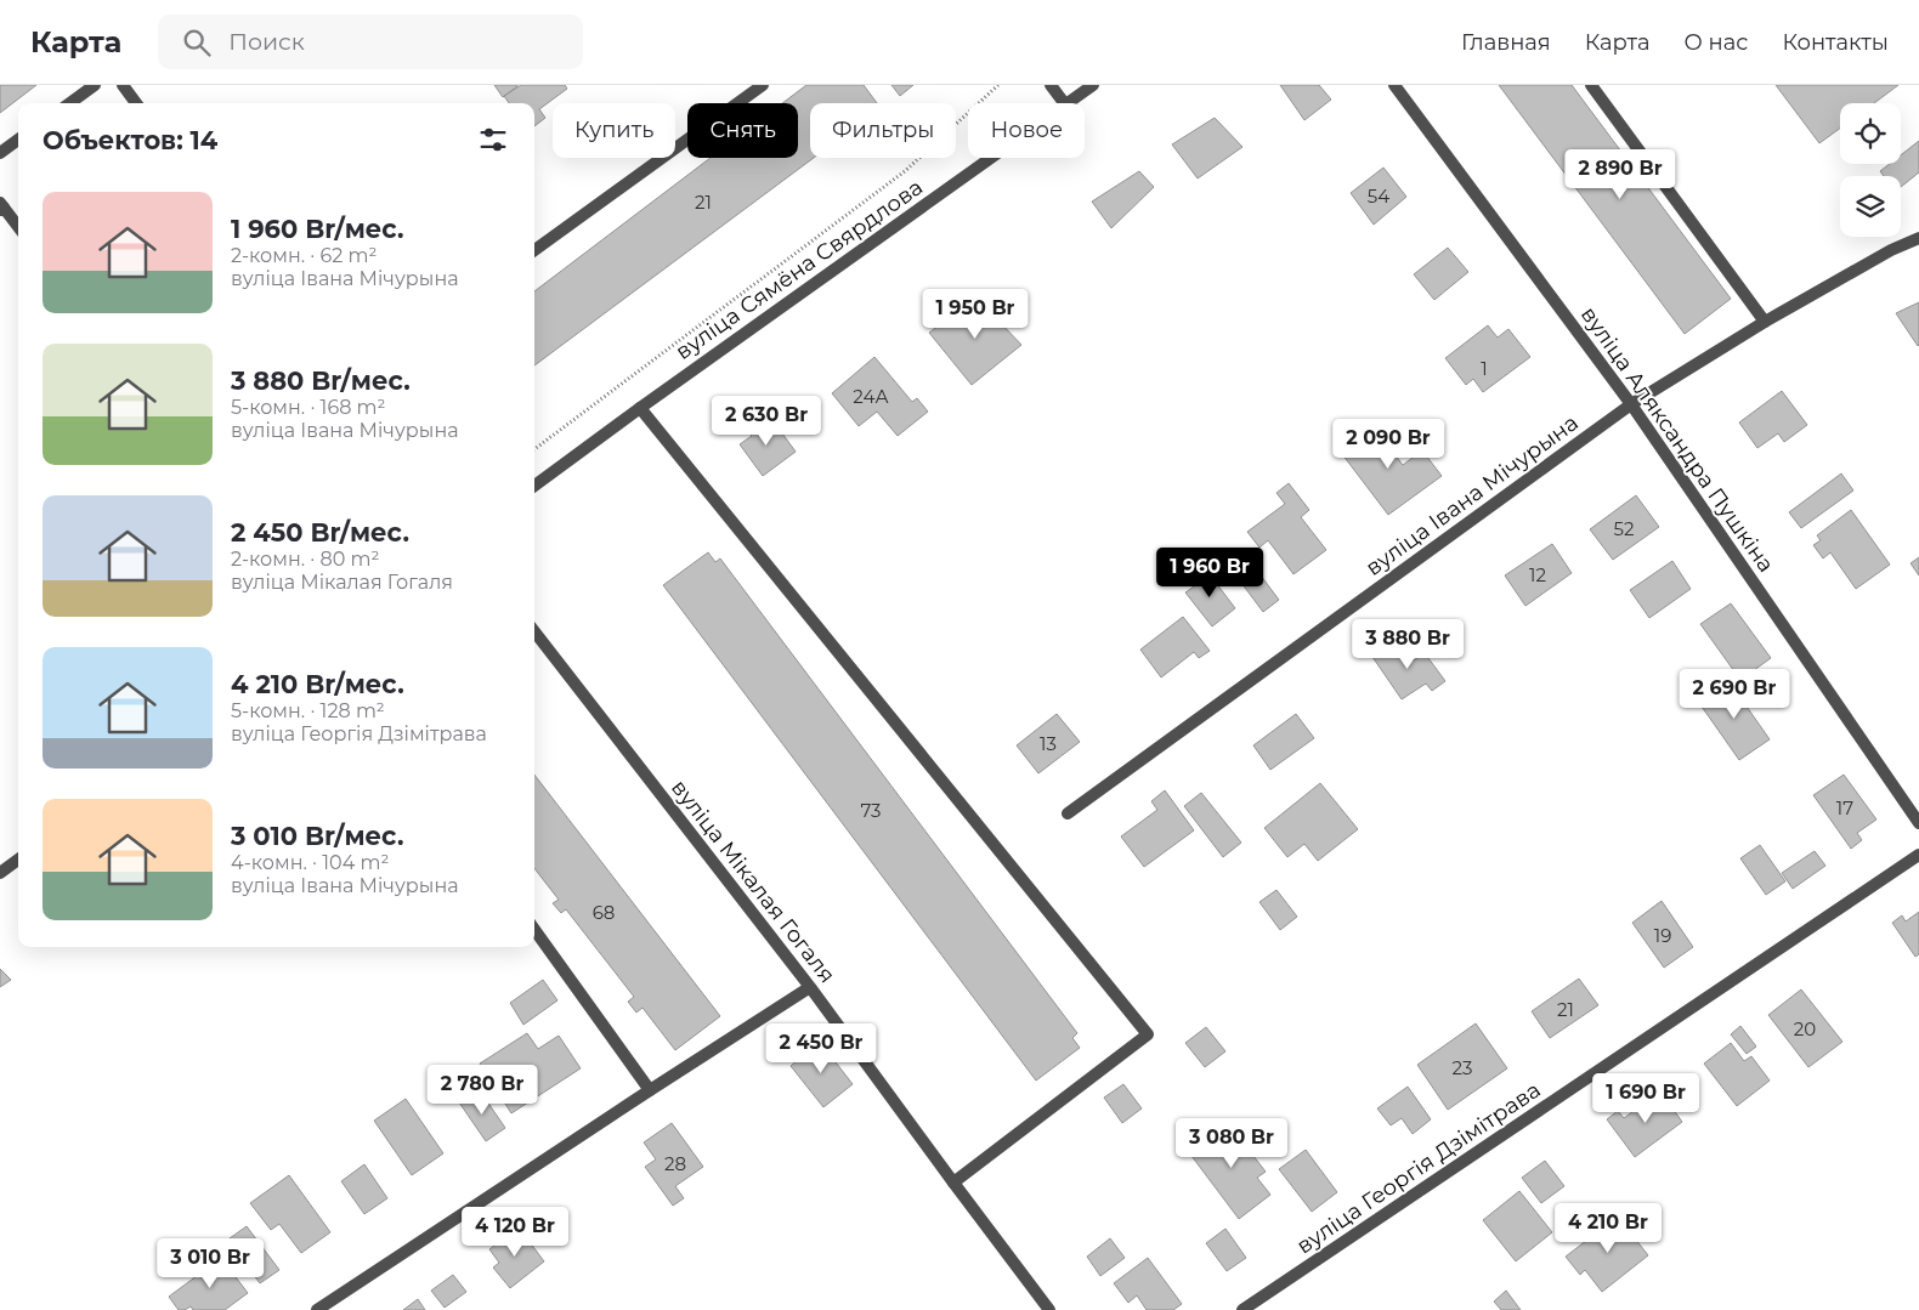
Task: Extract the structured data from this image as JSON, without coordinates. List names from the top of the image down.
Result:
{
  "streets": {
    "street": [
      "вуліца Сямёна Свярдлова",
      "вуліца Аляксандра Пушкіна",
      "вуліца Івана Мічурына",
      "вуліца Мікалая Гогаля",
      "вуліца Георгія Дзімітрава"
    ]
  },
  "crossings": [
    ["вуліца Аляксандра Пушкіна", "вуліца Івана Мічурына"]
  ],
  "house_numbers": [
    "54",
    "21",
    "1",
    "24А",
    "52",
    "12",
    "13",
    "17",
    "73",
    "68",
    "19",
    "21",
    "20",
    "23",
    "28"
  ],
  "page": {
    "header": "Карта",
    "search": "Поиск",
    "nav": [
      "Главная",
      "Карта",
      "О нас",
      "Контакты"
    ],
    "chip": [
      "Купить",
      "Снять",
      "Фильтры",
      "Новое"
    ],
    "heading": "Объектов: 14",
    "price": [
      "2 890 Br",
      "1 950 Br",
      "2 630 Br",
      "2 090 Br",
      "1 960 Br",
      "3 880 Br",
      "2 690 Br",
      "2 450 Br",
      "2 780 Br",
      "1 690 Br",
      "3 080 Br",
      "4 210 Br",
      "4 120 Br",
      "3 010 Br"
    ],
    "list": [
      {
        "name": "1 960 Br/мес.",
        "note": "2-комн. · 62 m² · вуліца Івана Мічурына"
      },
      {
        "name": "3 880 Br/мес.",
        "note": "5-комн. · 168 m² · вуліца Івана Мічурына"
      },
      {
        "name": "2 450 Br/мес.",
        "note": "2-комн. · 80 m² · вуліца Мікалая Гогаля"
      },
      {
        "name": "4 210 Br/мес.",
        "note": "5-комн. · 128 m² · вуліца Георгія Дзімітрава"
      },
      {
        "name": "3 010 Br/мес.",
        "note": "4-комн. · 104 m² · вуліца Івана Мічурына"
      }
    ]
  }
}
